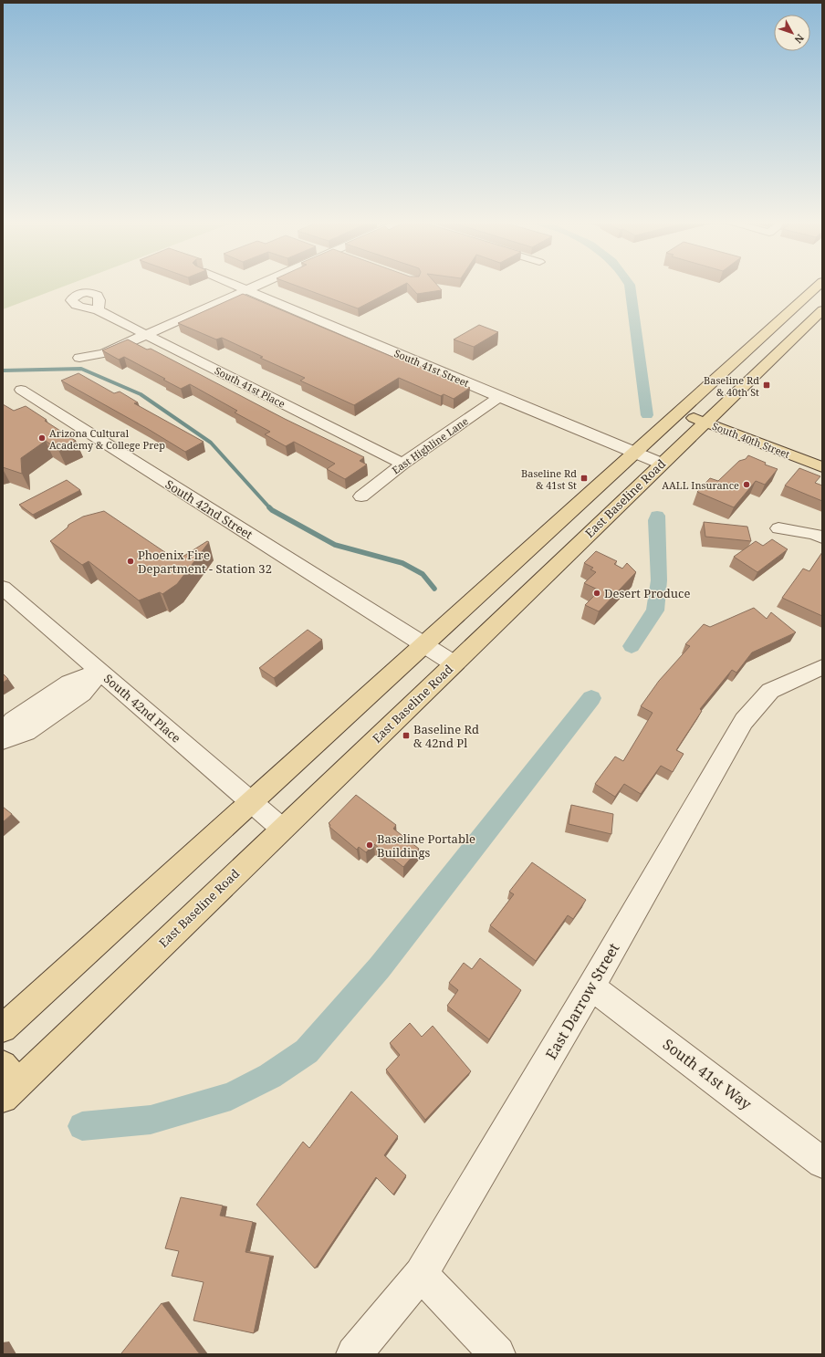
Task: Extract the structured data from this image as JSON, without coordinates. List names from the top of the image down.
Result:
{
  "streets": {
    "main road": ["South 40th Street", "East Baseline Road"],
    "street": [
      "South 41st Street",
      "South 41st Place",
      "East Highline Lane",
      "South 42nd Street",
      "South 42nd Place",
      "East Darrow Street",
      "South 41st Way"
    ]
  },
  "crossings": [
    ["South 41st Street", "East Highline Lane"],
    ["South 41st Street", "East Baseline Road"],
    ["South 41st Place", "East Highline Lane"],
    ["South 40th Street", "East Baseline Road"],
    ["East Baseline Road", "South 42nd Street"],
    ["East Baseline Road", "South 42nd Place"],
    ["East Darrow Street", "South 41st Way"]
  ],
  "places": {
    "transit": ["Baseline Rd & 40th St", "Baseline Rd & 41st St", "Baseline Rd & 42nd Pl"],
    "other": [
      "Arizona Cultural Academy & College Prep",
      "AALL Insurance",
      "Phoenix Fire Department - Station 32",
      "Desert Produce",
      "Baseline Portable Buildings"
    ]
  },
  "north": "bottom right"
}
